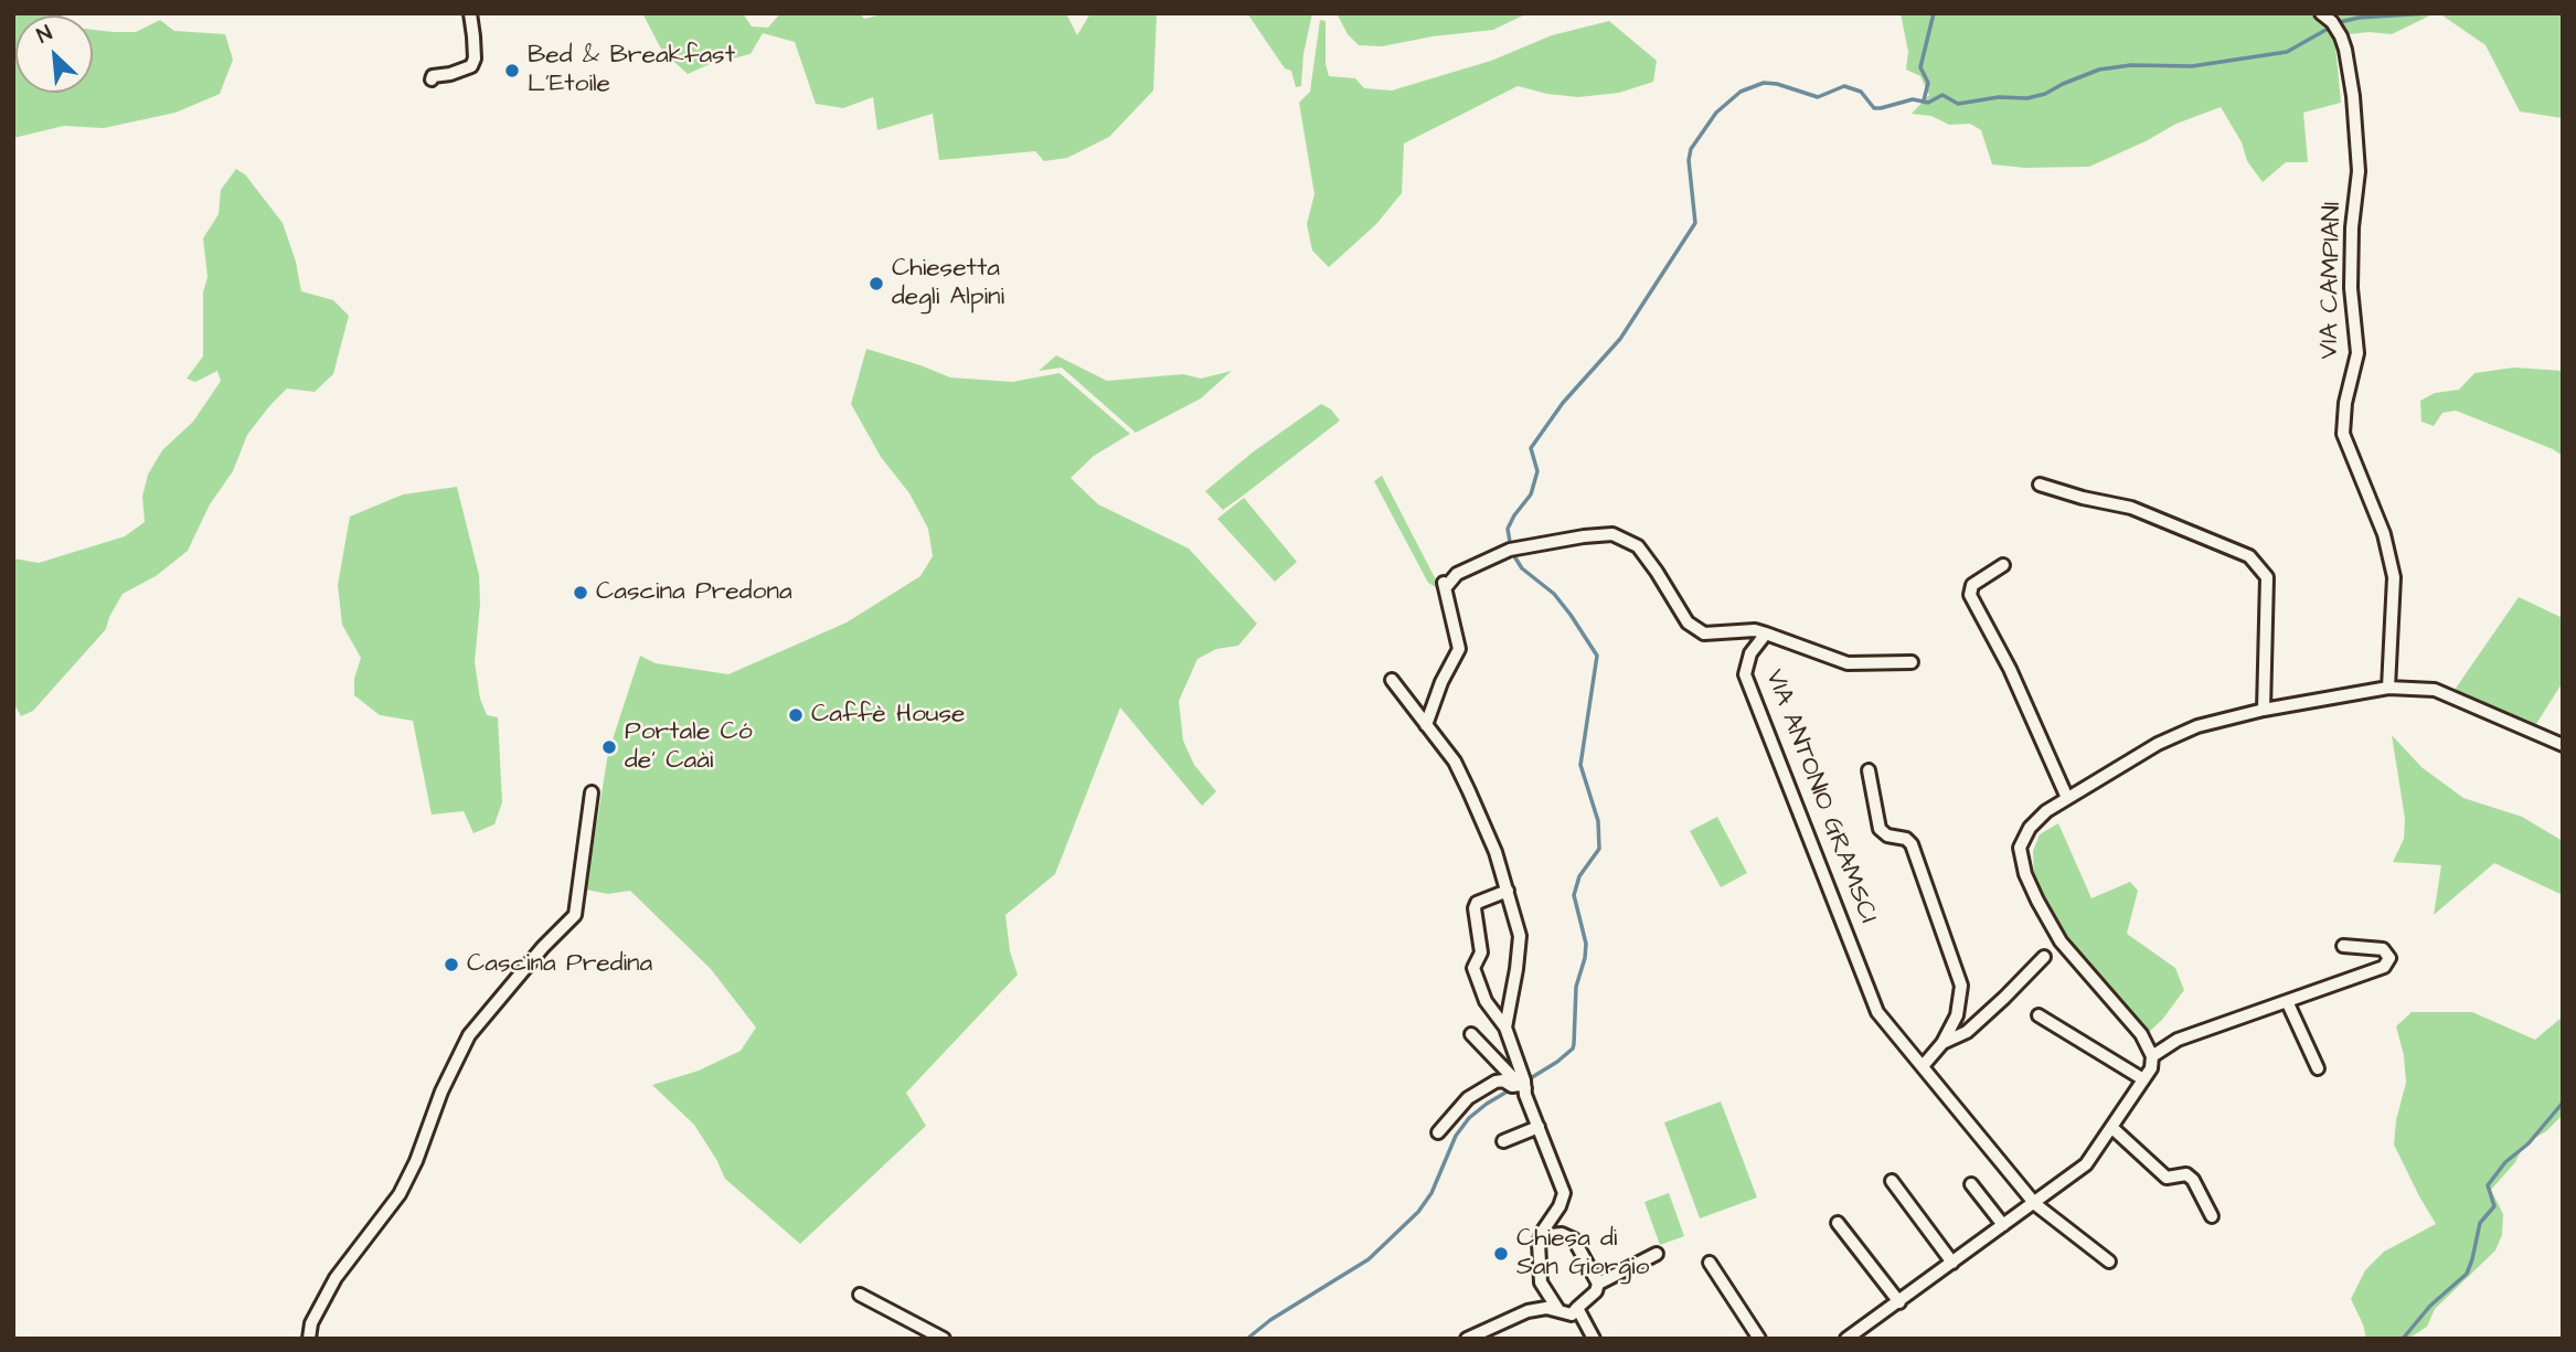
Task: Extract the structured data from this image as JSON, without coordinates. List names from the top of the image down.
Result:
{
  "streets": {
    "street": ["VIA CAMPIANI", "VIA ANTONIO GRAMSCI"]
  },
  "places": [
    "Bed & Breakfast L'Etoile",
    "Chiesetta degli Alpini",
    "Cascina Predona",
    "Caffè House",
    "Portale Có de' Caàì",
    "Cascina Predina",
    "Chiesa di San Giorgio"
  ],
  "north": "top left"
}
